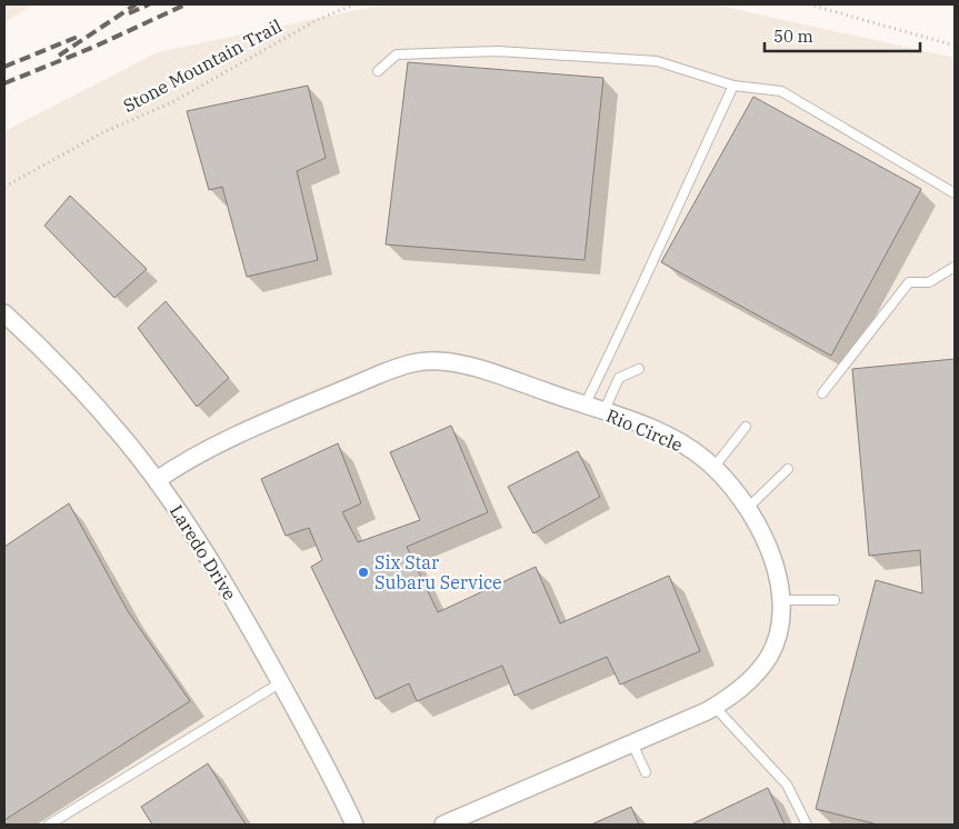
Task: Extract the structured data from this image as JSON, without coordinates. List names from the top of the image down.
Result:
{
  "streets": {
    "street": ["Rio Circle", "Laredo Drive"],
    "path": ["Stone Mountain Trail"]
  },
  "crossings": [
    ["Rio Circle", "Laredo Drive"]
  ],
  "places": ["Six Star Subaru Service"],
  "scale_bar": "50 m"
}
